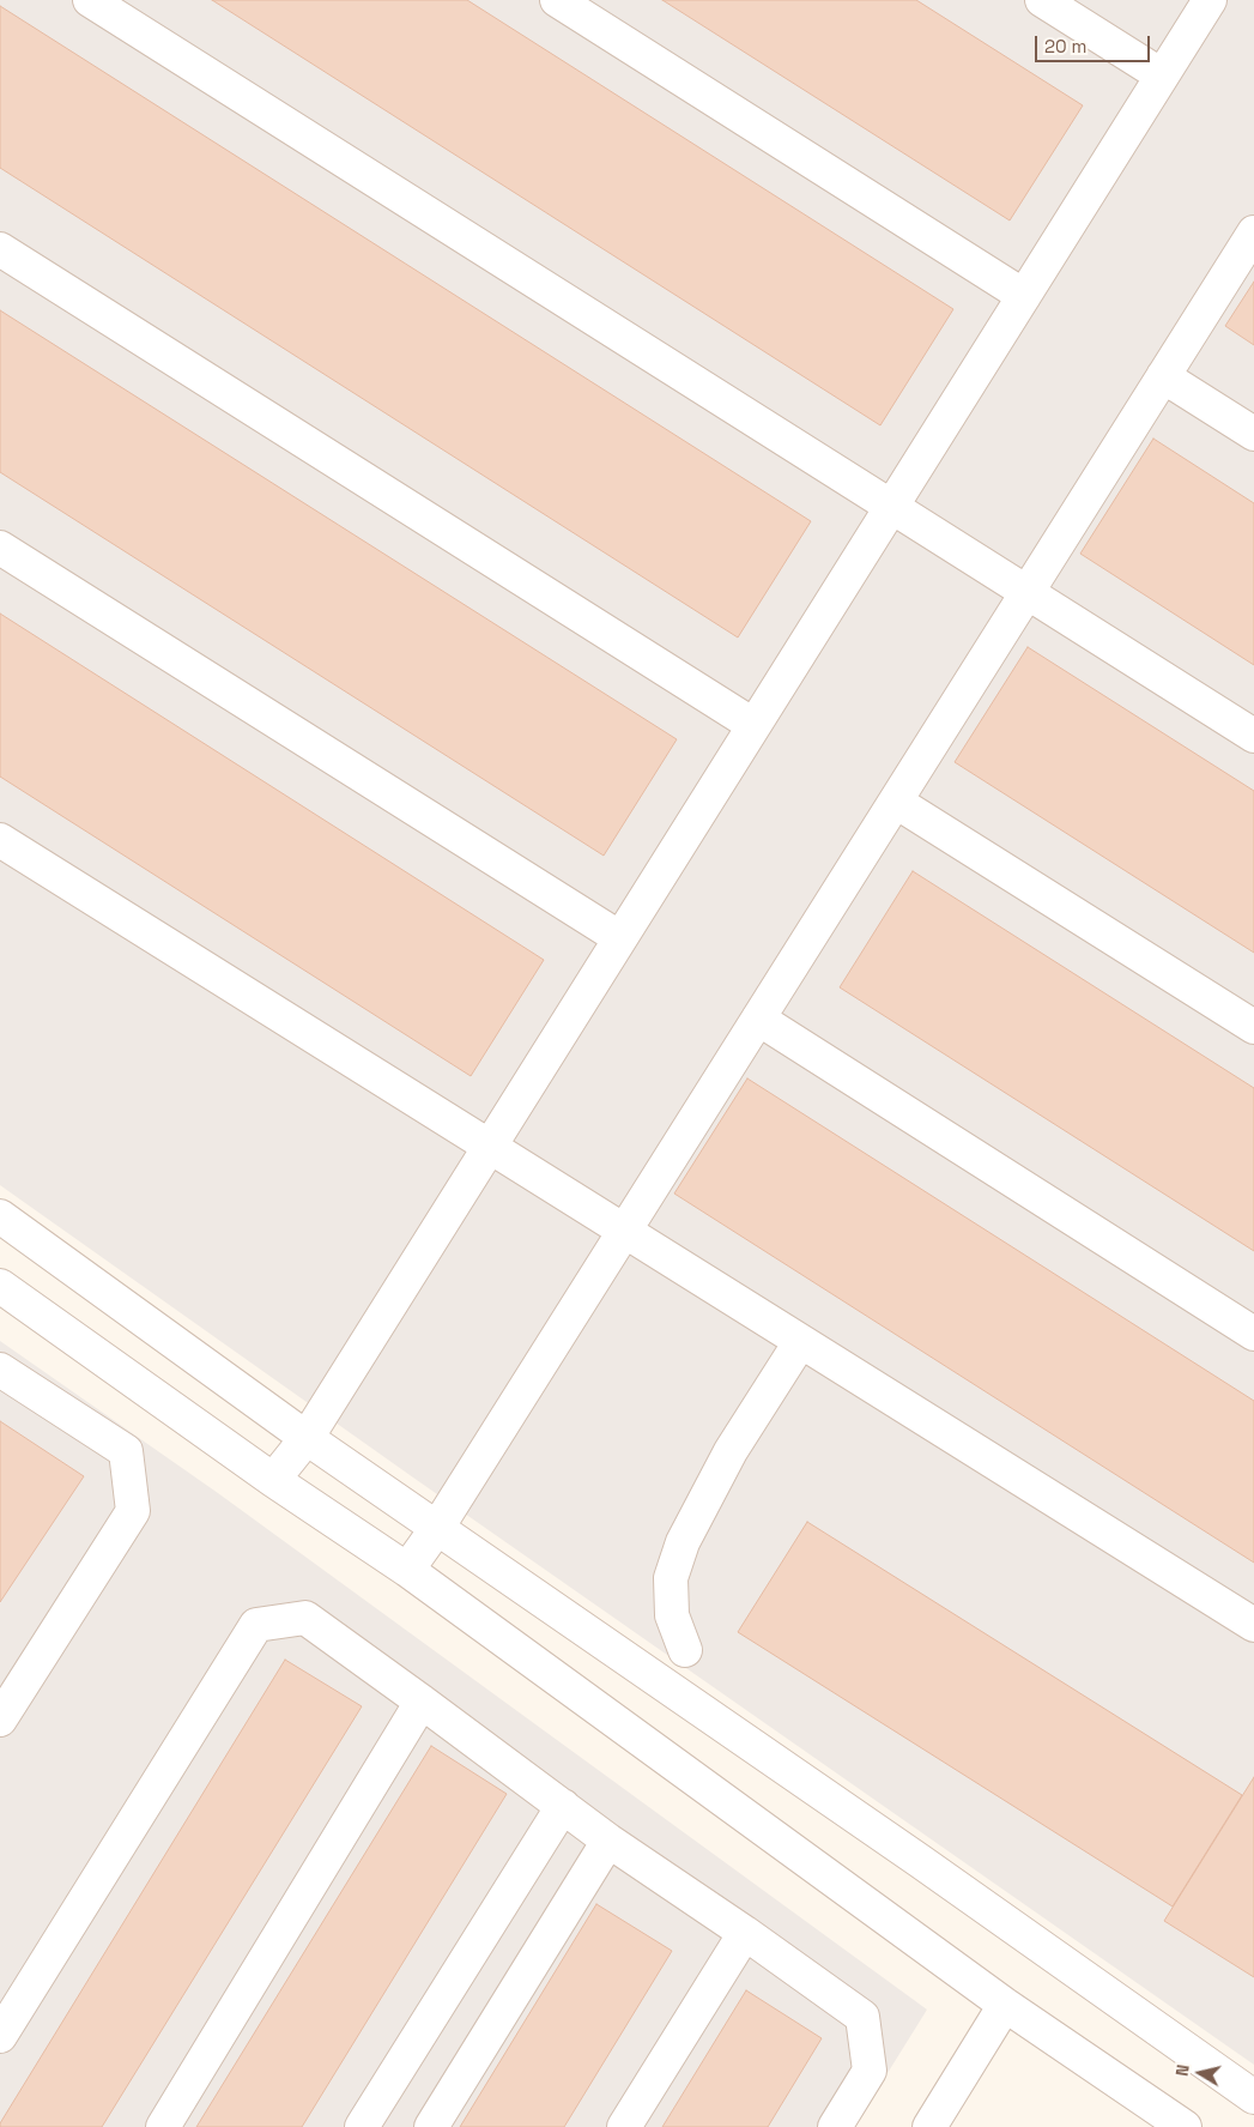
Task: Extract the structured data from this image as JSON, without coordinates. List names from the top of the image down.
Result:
{
  "scale_bar": "20 m",
  "north": "left"
}
